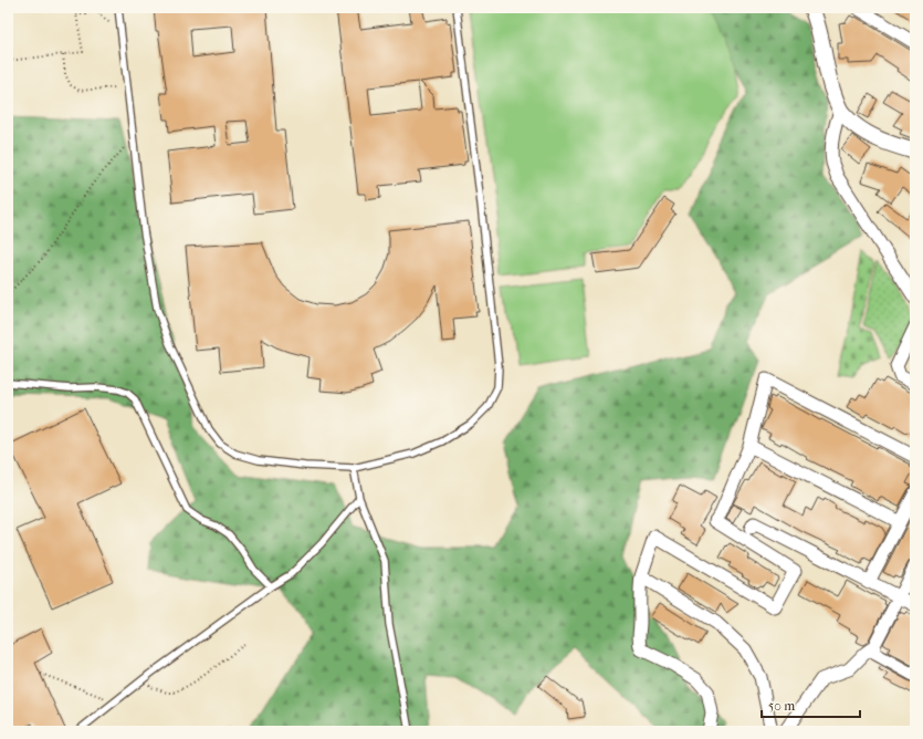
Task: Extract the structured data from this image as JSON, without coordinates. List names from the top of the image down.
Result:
{
  "scale_bar": "50 m"
}
